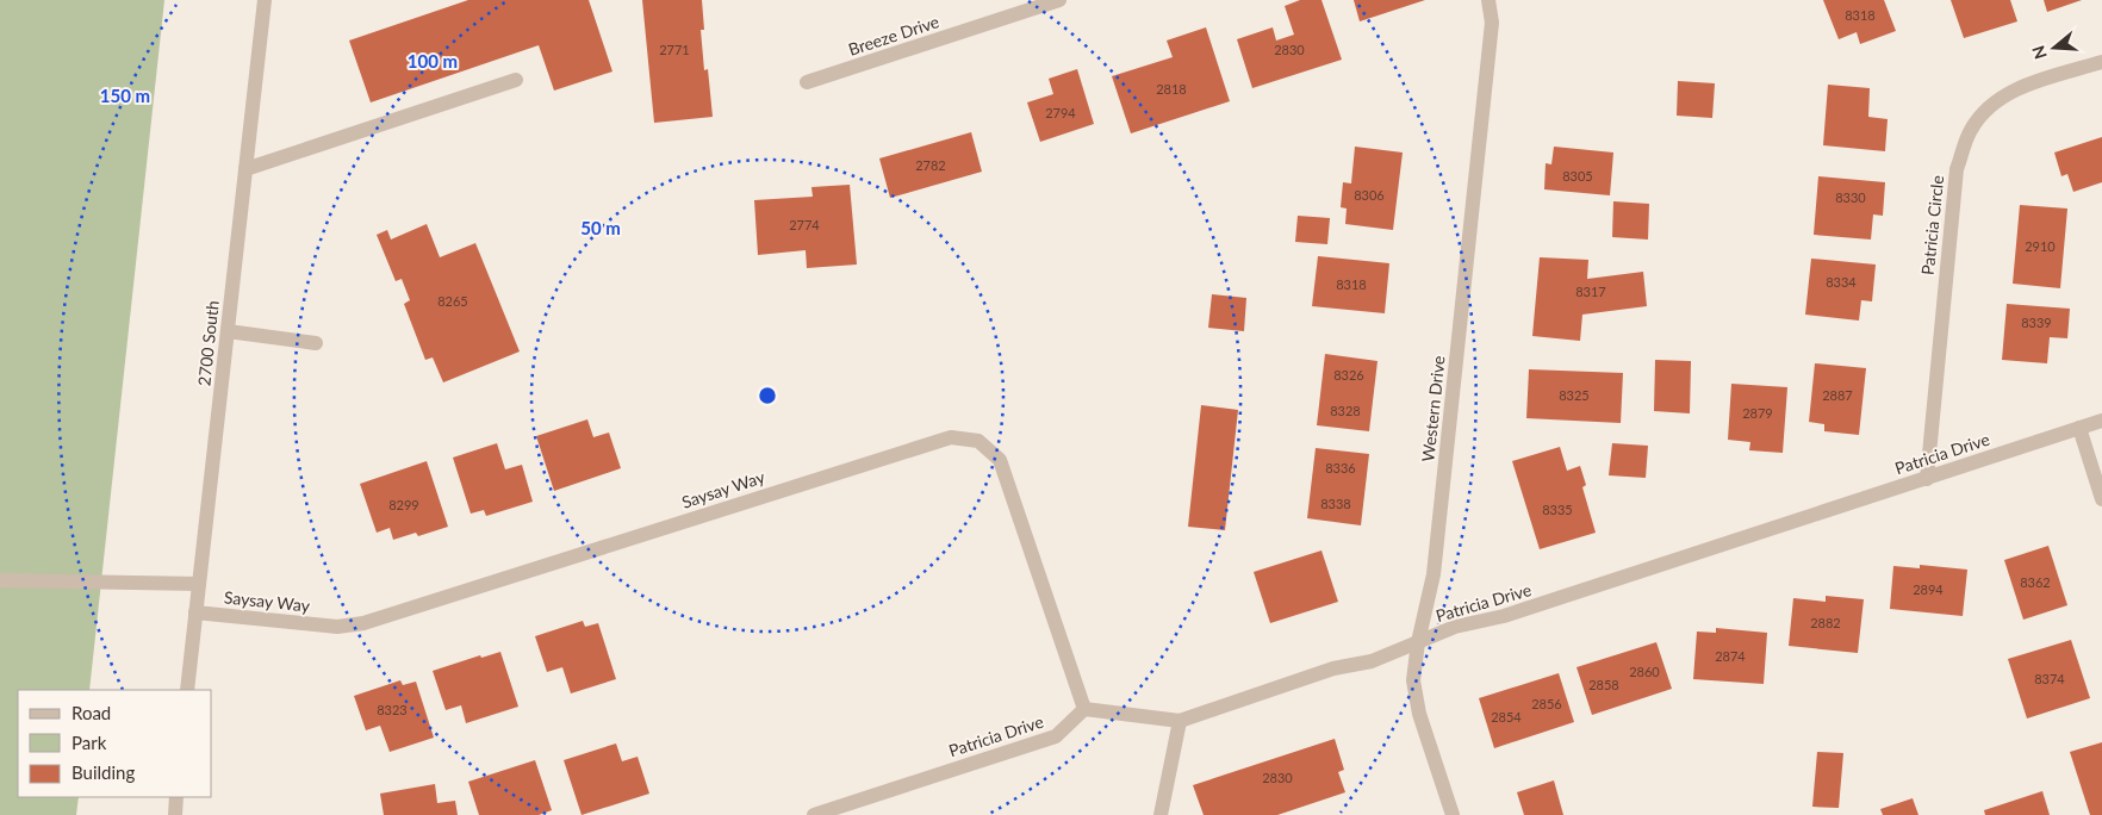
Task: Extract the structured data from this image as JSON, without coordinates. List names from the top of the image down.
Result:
{
  "streets": {
    "street": [
      "Breeze Drive",
      "Patricia Circle",
      "2700 South",
      "Western Drive",
      "Patricia Drive",
      "Saysay Way"
    ]
  },
  "crossings": [
    ["Patricia Circle", "Patricia Drive"],
    ["2700 South", "Saysay Way"],
    ["Western Drive", "Patricia Drive"],
    ["Patricia Drive", "Saysay Way"]
  ],
  "house_numbers": [
    "8318",
    "2771",
    "2830",
    "2818",
    "2794",
    "2782",
    "8305",
    "8306",
    "8330",
    "2774",
    "2910",
    "8334",
    "8318",
    "8317",
    "8265",
    "8339",
    "8326",
    "8325",
    "2887",
    "8328",
    "2879",
    "8336",
    "8338",
    "8299",
    "8335",
    "8362",
    "2894",
    "2882",
    "2874",
    "2860",
    "8374",
    "2858",
    "2856",
    "8323",
    "2854",
    "2830"
  ],
  "legend": ["Road", "Park", "Building"],
  "north": "left",
  "rings": ["100 m", "150 m", "50 m"]
}
